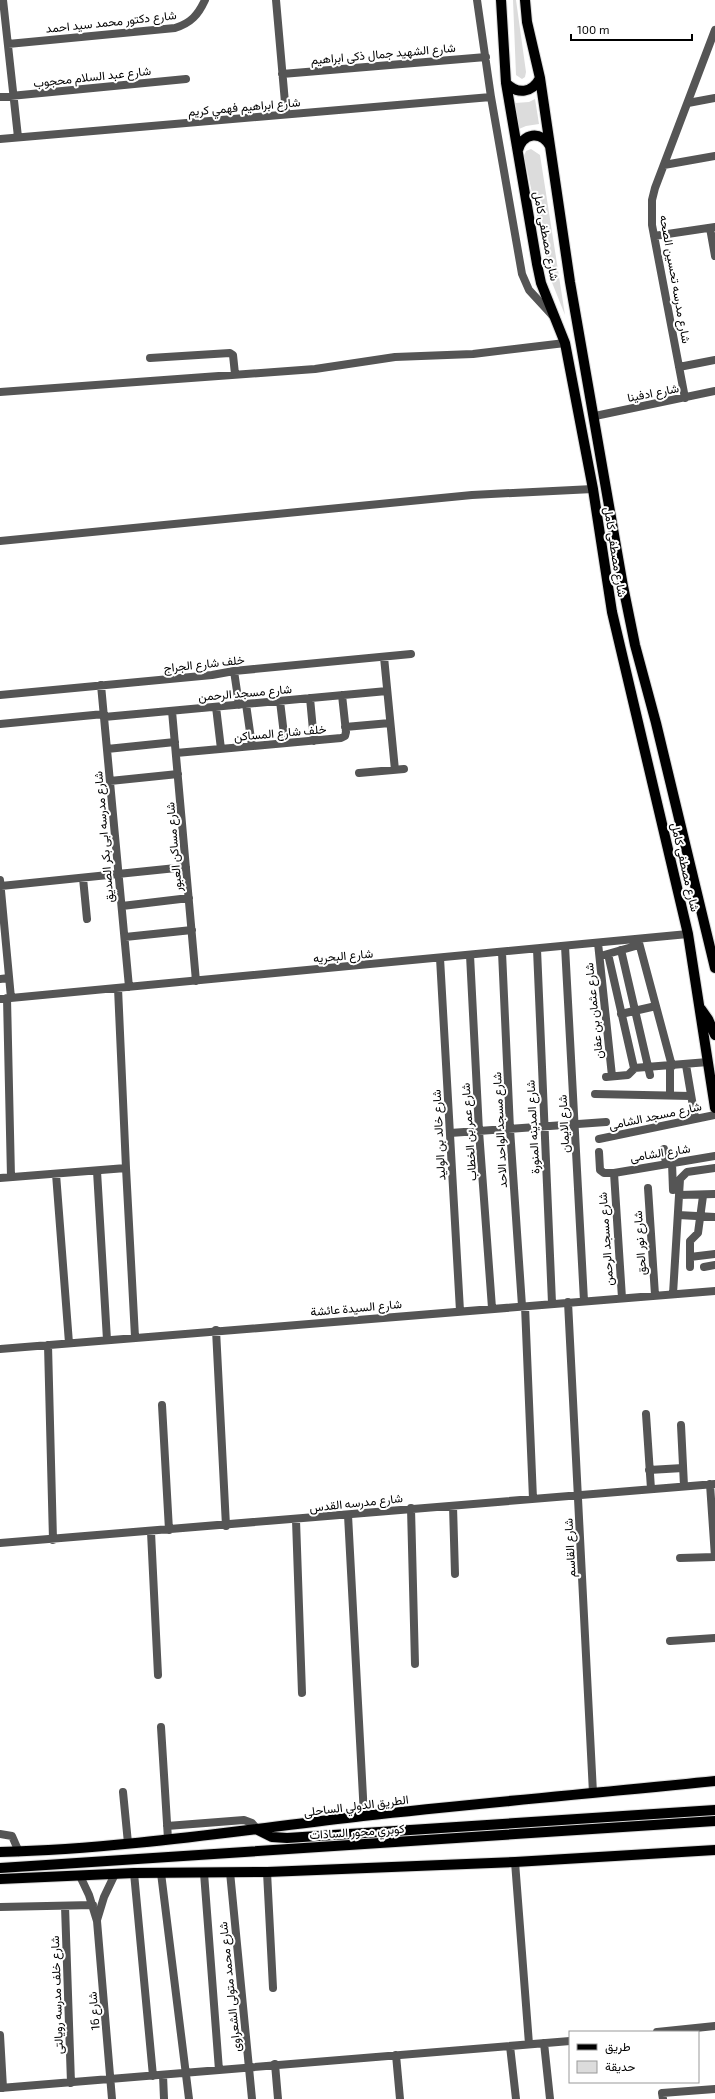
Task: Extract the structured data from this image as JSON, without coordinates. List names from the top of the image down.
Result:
{
  "streets": {
    "main road": ["شارع مصطفى كامل", "الطريق الدولي الساحلى", "كوبري محور السادات"],
    "street": [
      "شارع دكتور محمد سيد احمد",
      "شارع الشهيد جمال ذكى ابراهيم",
      "شارع عبد السلام محجوب",
      "شارع ابراهيم فهمي كريم",
      "شارع مدرسه تحسين الصحه",
      "شارع ادفينا",
      "خلف شارع الجراج",
      "شارع مسجد الرحمن",
      "خلف شارع المساكن",
      "شارع مدرسه ابى بكر الصديق",
      "شارع مساكن العبور",
      "شارع البحريه",
      "شارع عثمان بن عفان",
      "شارع مسجد الشامى",
      "شارع الايمان",
      "شارع المدينه المنورة",
      "شارع مسجد الواحد الاحد",
      "شارع عمر بن الخطاب",
      "شارع خالد بن الوليد",
      "شارع الشامى",
      "شارع نور الحق",
      "شارع السيدة عائشة",
      "شارع مدرسه القدس",
      "شارع القاسم",
      "شارع محمد متولى الشعراوى",
      "شارع خلف مدرسه رويالتى",
      "شارع 16"
    ]
  },
  "crossings": [
    ["شارع مصطفى كامل", "شارع ادفينا"],
    ["شارع مصطفى كامل", "شارع البحريه"],
    ["شارع مدرسه تحسين الصحه", "شارع ادفينا"],
    ["خلف شارع الجراج", "شارع مدرسه ابى بكر الصديق"],
    ["شارع مسجد الرحمن", "شارع مدرسه ابى بكر الصديق"],
    ["شارع مسجد الرحمن", "شارع مساكن العبور"],
    ["شارع مسجد الرحمن", "شارع الشامى"],
    ["شارع مسجد الرحمن", "شارع السيدة عائشة"],
    ["خلف شارع المساكن", "شارع مساكن العبور"],
    ["شارع مدرسه ابى بكر الصديق", "شارع البحريه"],
    ["شارع مساكن العبور", "شارع البحريه"],
    ["شارع البحريه", "شارع عثمان بن عفان"],
    ["شارع البحريه", "شارع الايمان"],
    ["شارع البحريه", "شارع المدينه المنورة"],
    ["شارع البحريه", "شارع مسجد الواحد الاحد"],
    ["شارع البحريه", "شارع عمر بن الخطاب"],
    ["شارع البحريه", "شارع خالد بن الوليد"],
    ["شارع الايمان", "شارع السيدة عائشة"],
    ["شارع المدينه المنورة", "شارع السيدة عائشة"],
    ["شارع مسجد الواحد الاحد", "شارع السيدة عائشة"],
    ["شارع مسجد الواحد الاحد", "شارع مدرسه القدس"],
    ["شارع عمر بن الخطاب", "شارع السيدة عائشة"],
    ["شارع خالد بن الوليد", "شارع السيدة عائشة"],
    ["شارع نور الحق", "شارع السيدة عائشة"],
    ["شارع السيدة عائشة", "شارع القاسم"],
    ["شارع مدرسه القدس", "شارع القاسم"],
    ["شارع القاسم", "الطريق الدولي الساحلى"],
    ["الطريق الدولي الساحلى", "كوبري محور السادات"]
  ],
  "legend": ["طريق", "حديقة"],
  "scale_bar": "100 m"
}
